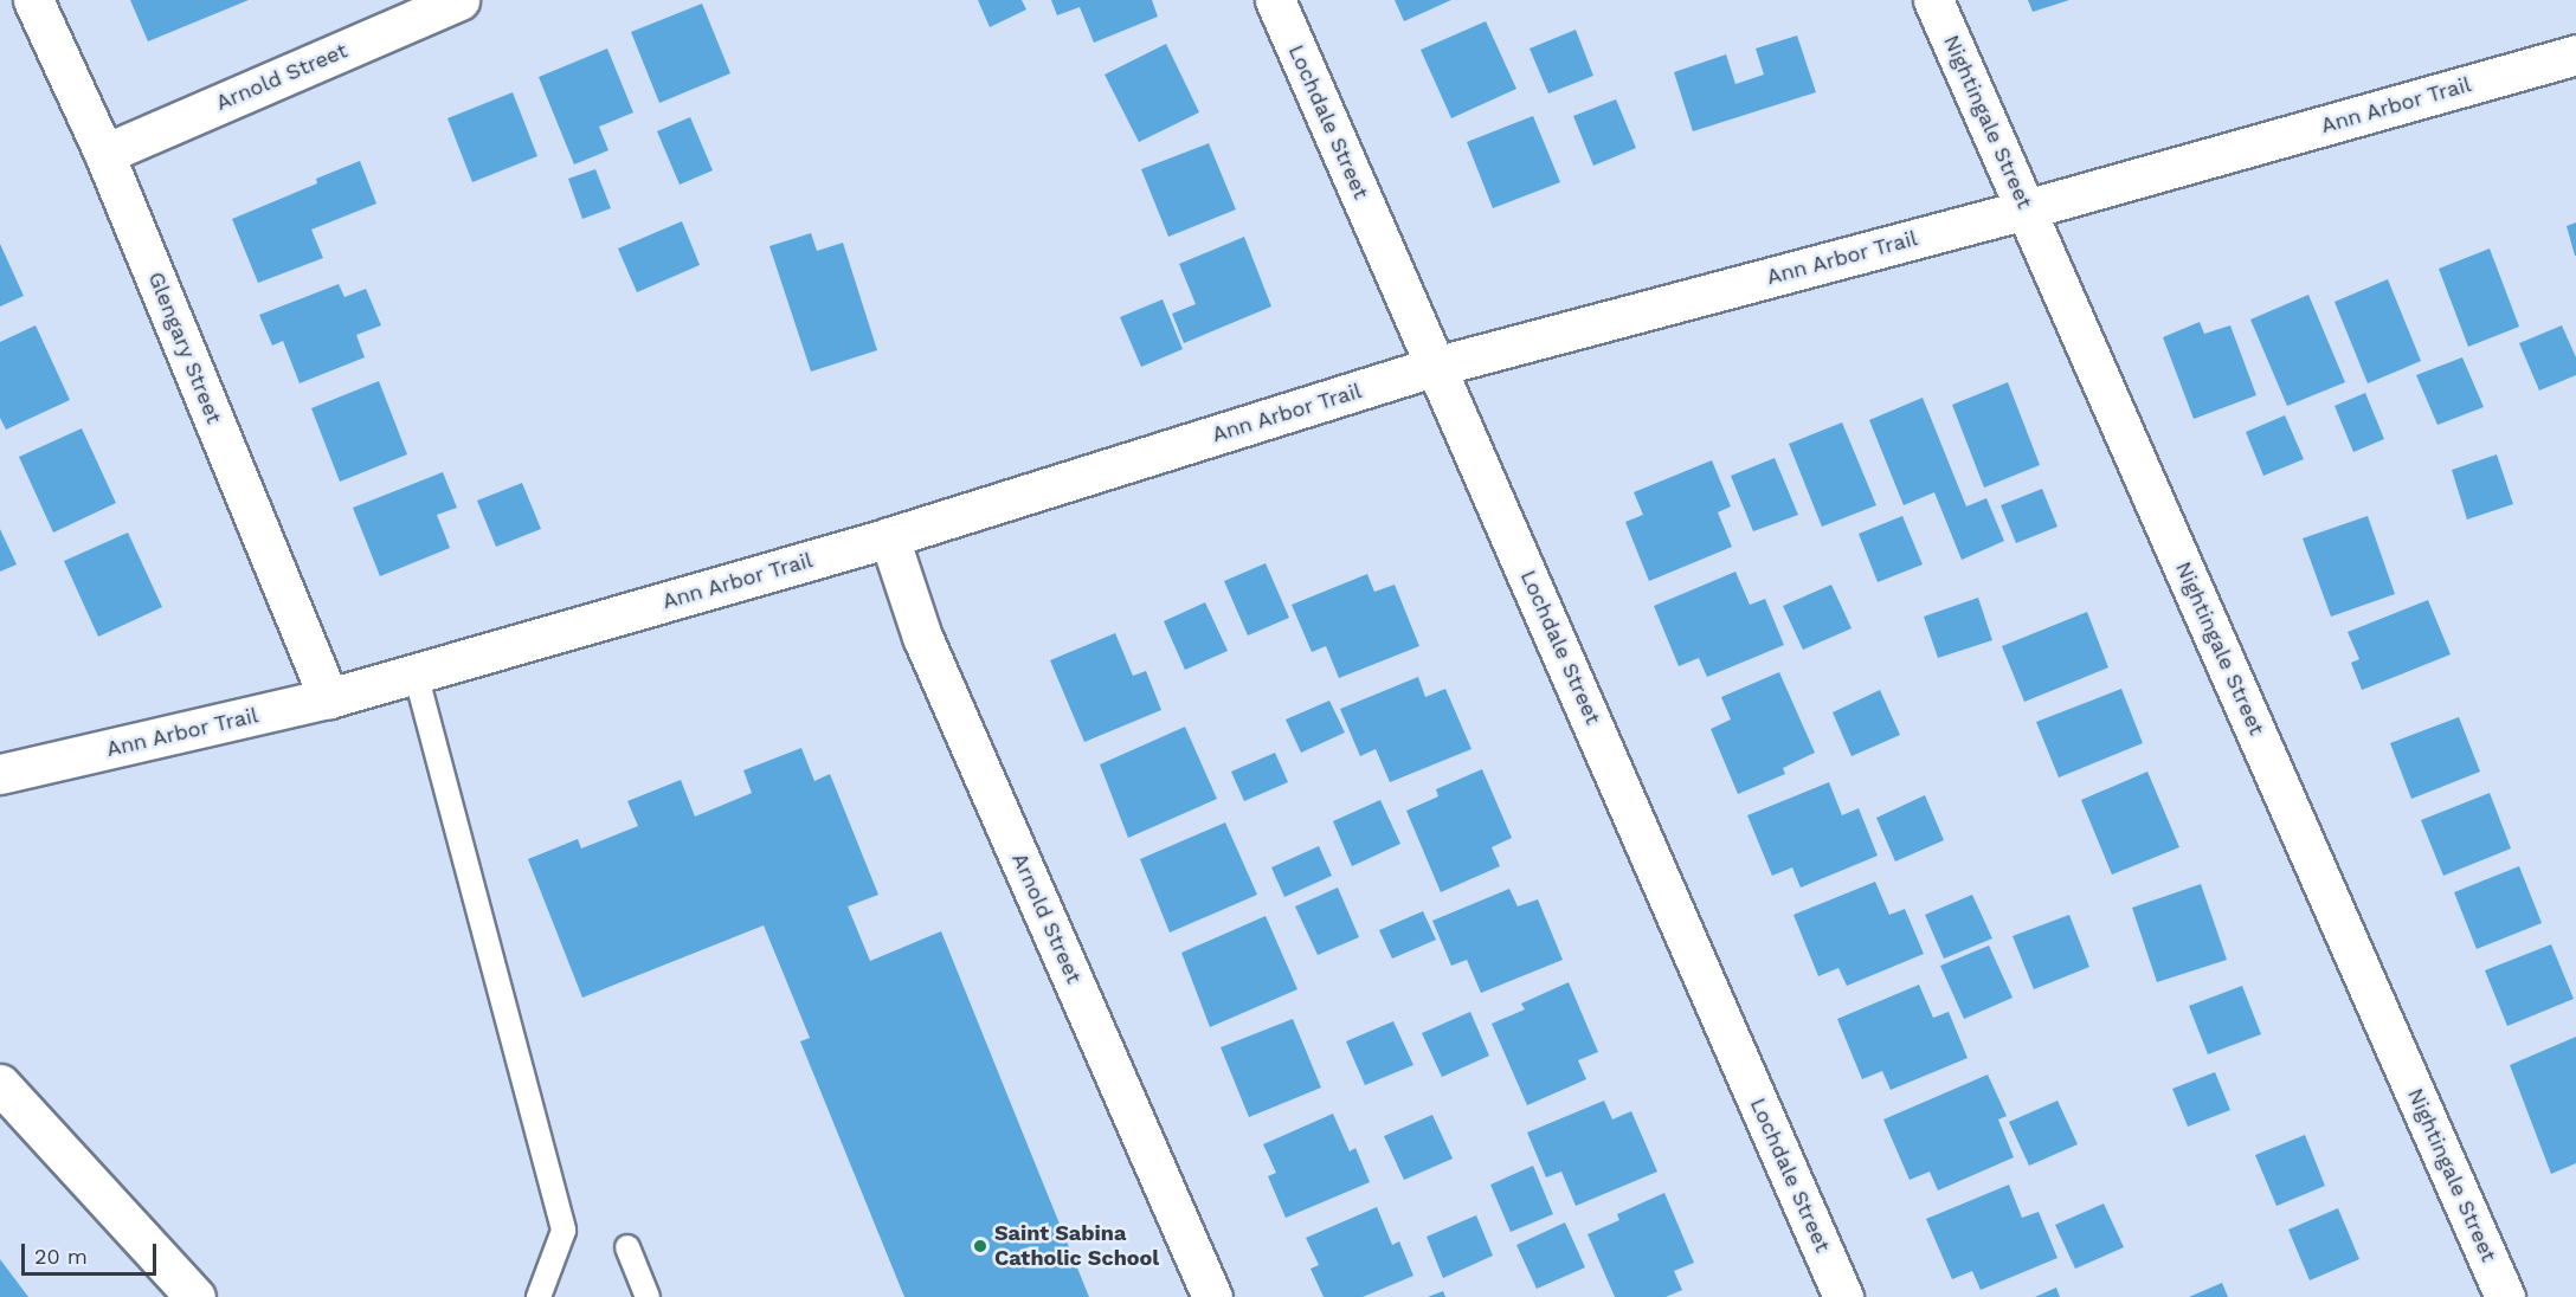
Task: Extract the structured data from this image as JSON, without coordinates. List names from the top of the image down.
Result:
{
  "streets": {
    "street": [
      "Arnold Street",
      "Ann Arbor Trail",
      "Lochdale Street",
      "Nightingale Street",
      "Glengary Street"
    ]
  },
  "crossings": [
    ["Arnold Street", "Ann Arbor Trail"],
    ["Arnold Street", "Glengary Street"],
    ["Ann Arbor Trail", "Lochdale Street"],
    ["Ann Arbor Trail", "Nightingale Street"],
    ["Ann Arbor Trail", "Glengary Street"]
  ],
  "places": ["Saint Sabina Catholic School"],
  "scale_bar": "20 m"
}
